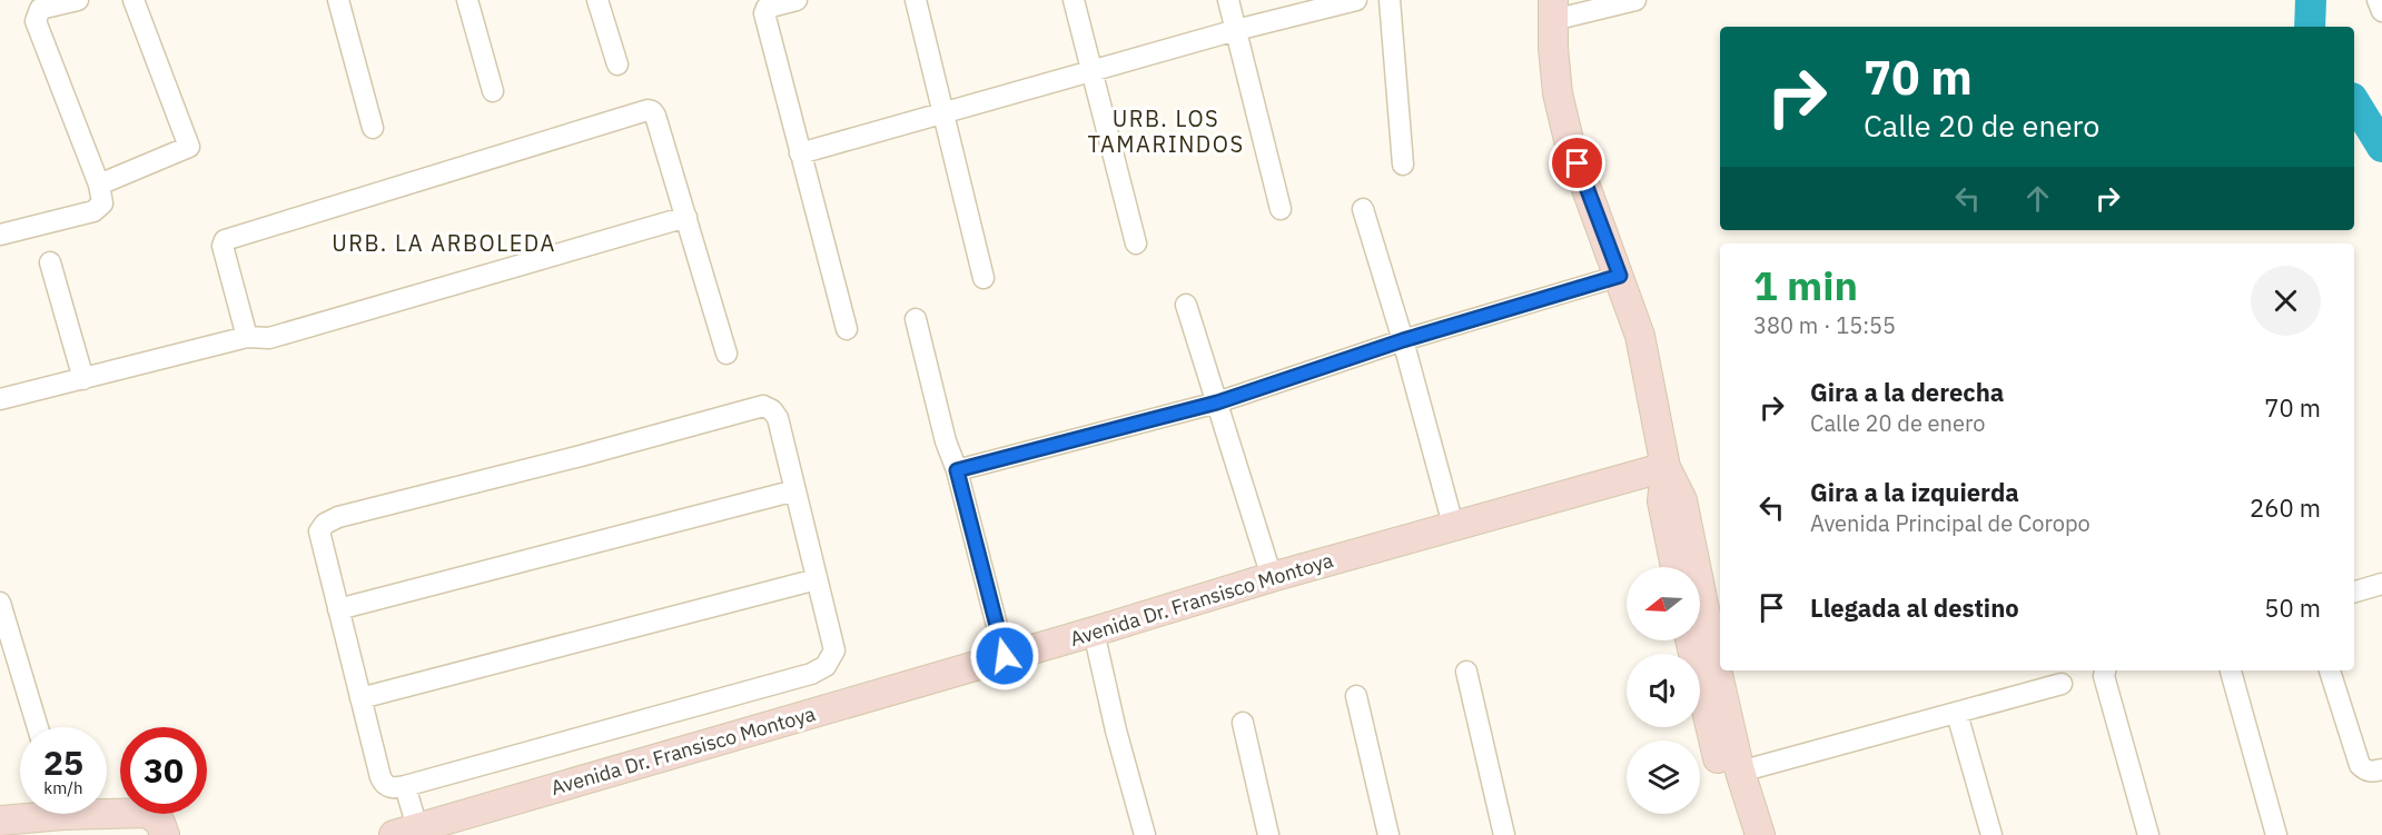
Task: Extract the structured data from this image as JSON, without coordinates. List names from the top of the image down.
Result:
{
  "streets": {
    "main road": ["Avenida Dr. Fransisco Montoya"]
  },
  "districts": ["URB. LOS TAMARINDOS", "URB. LA ARBOLEDA"],
  "north": "left",
  "page": {
    "turn": ["70 m", "Calle 20 de enero"],
    "heading": ["1 min", "380 m · 15:55"],
    "list": [
      {
        "name": "Gira a la derecha",
        "note": "Calle 20 de enero",
        "value": "70 m"
      },
      {
        "name": "Gira a la izquierda",
        "note": "Avenida Principal de Coropo",
        "value": "260 m"
      },
      {
        "name": "Llegada al destino",
        "value": "50 m"
      }
    ],
    "speed": "25 km/h",
    "limit": "30"
  }
}
